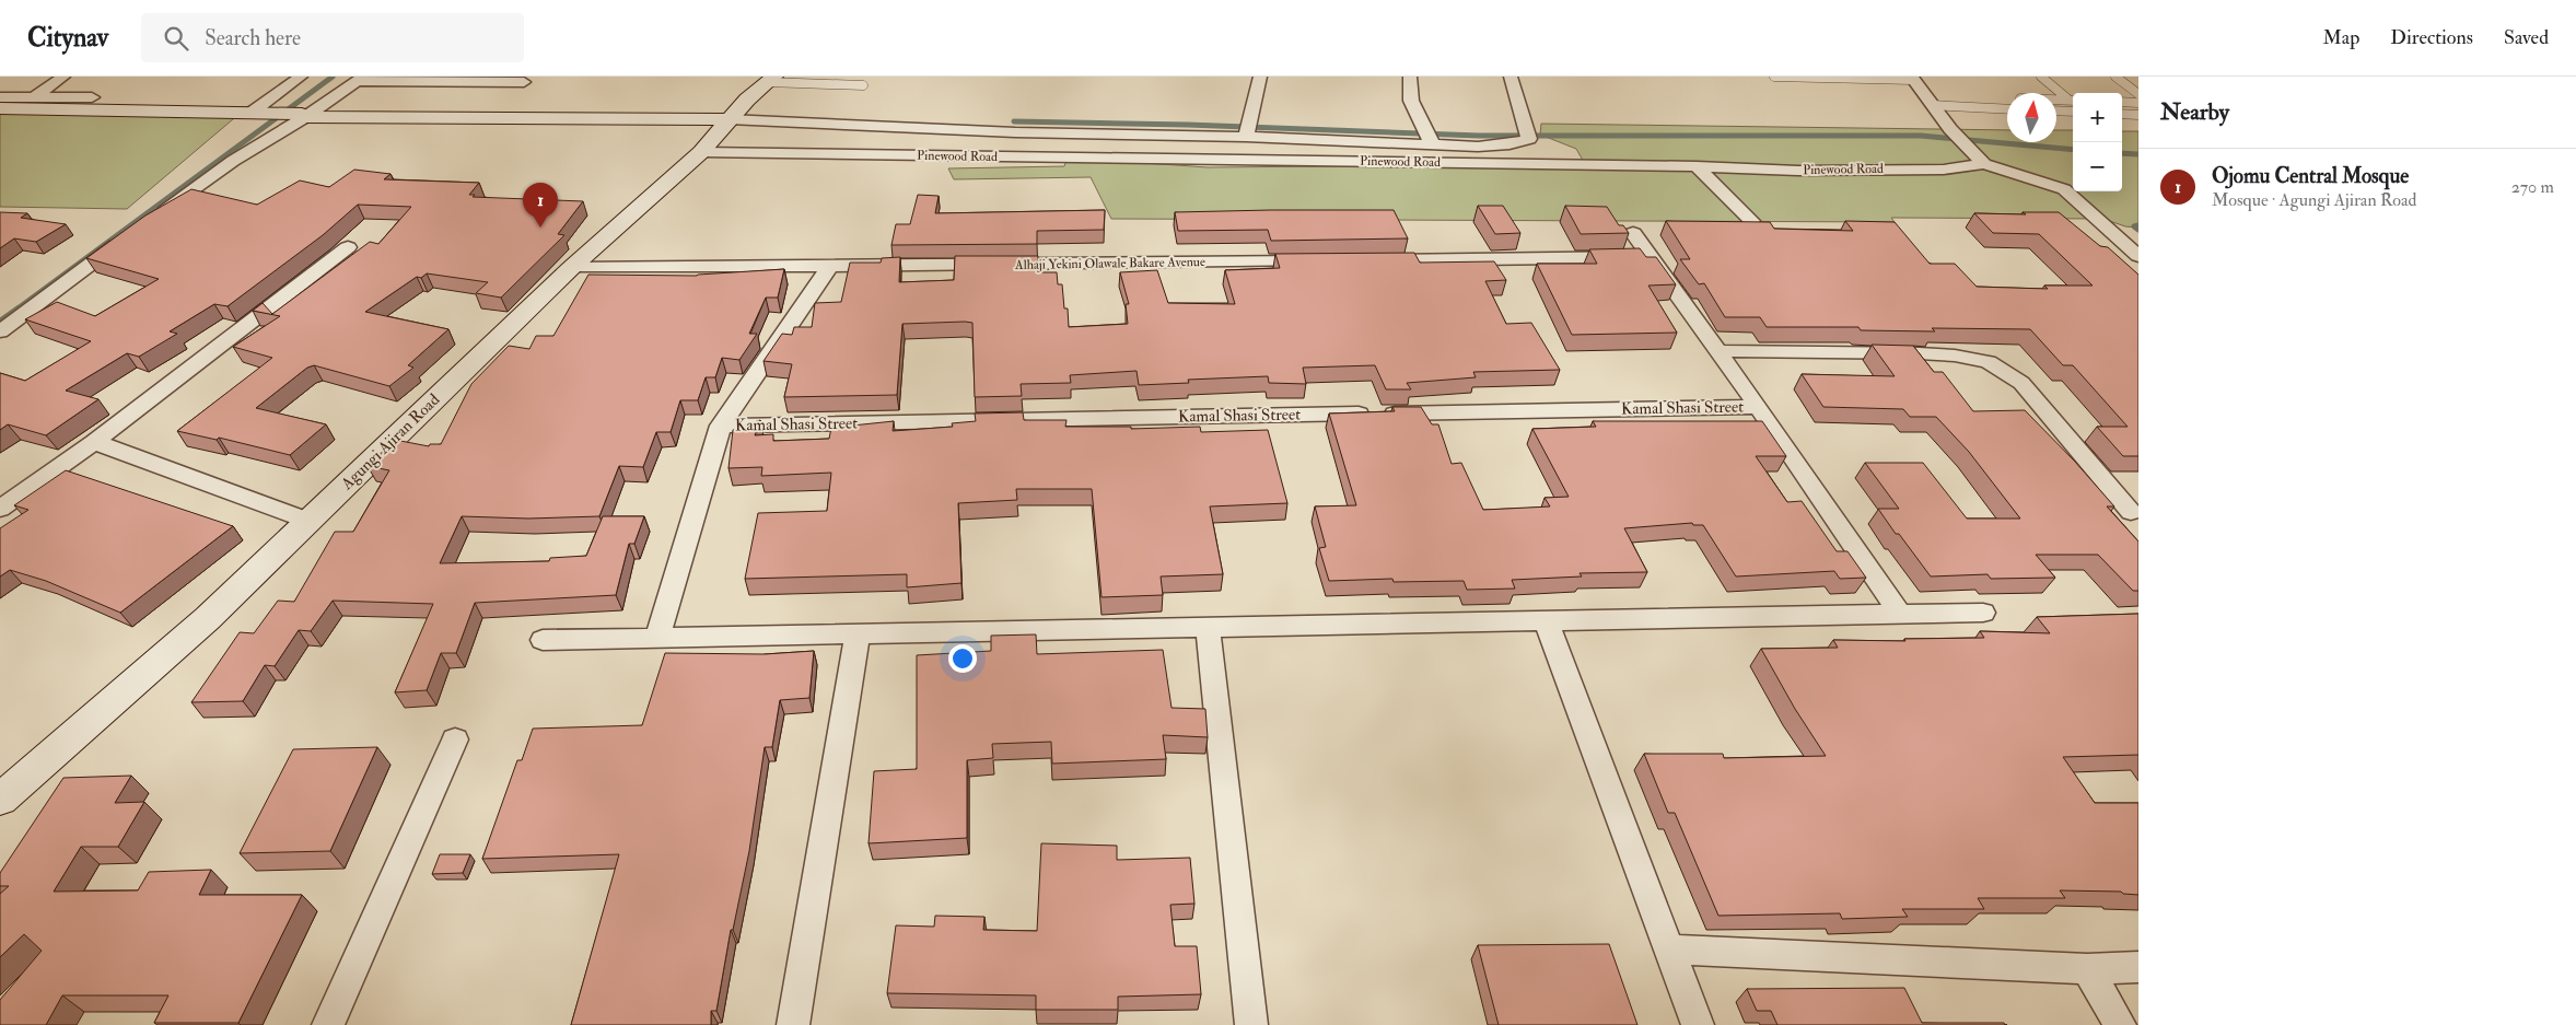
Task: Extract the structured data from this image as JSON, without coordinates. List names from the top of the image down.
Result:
{
  "streets": {
    "street": [
      "Pinewood Road",
      "Alhaji Yekini Olawale Bakare Avenue",
      "Kamal Shasi Street",
      "Agungi Ajiran Road"
    ]
  },
  "crossings": [
    ["Pinewood Road", "Agungi Ajiran Road"],
    ["Alhaji Yekini Olawale Bakare Avenue", "Agungi Ajiran Road"]
  ],
  "north": "top",
  "page": {
    "header": "Citynav",
    "search": "Search here",
    "nav": ["Map", "Directions", "Saved"],
    "heading": "Nearby",
    "map_buttons": ["+", "−"],
    "list": [
      {
        "mark": "1",
        "name": "Ojomu Central Mosque",
        "note": "Mosque · Agungi Ajiran Road",
        "value": "270 m"
      }
    ],
    "pins": "1"
  }
}
